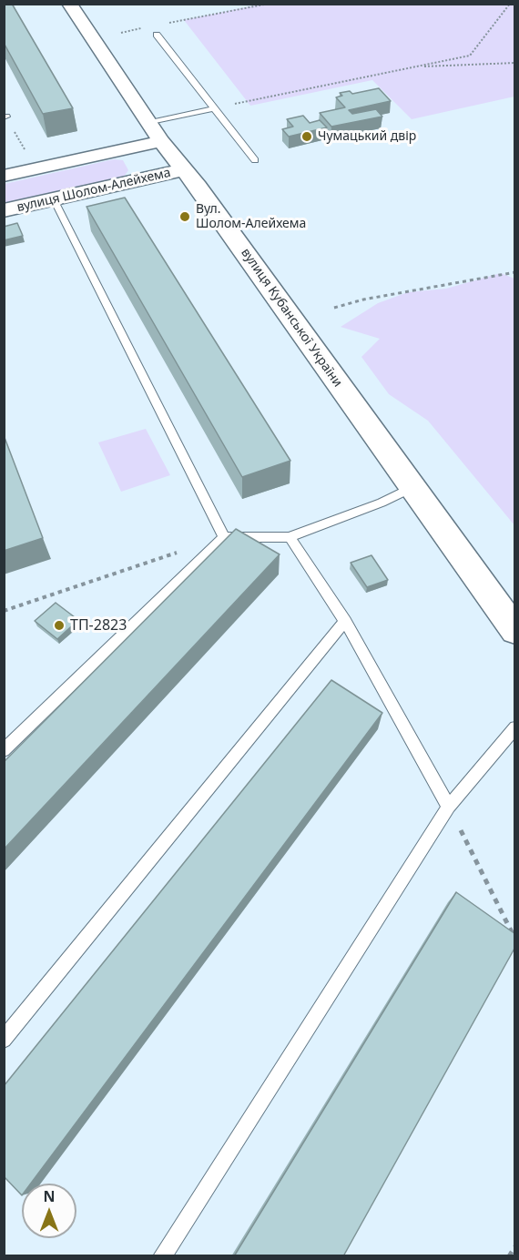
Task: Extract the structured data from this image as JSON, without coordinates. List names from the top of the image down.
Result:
{
  "streets": {
    "street": ["вулиця Шолом-Алейхема", "вулиця Кубанської України"]
  },
  "crossings": [
    ["вулиця Шолом-Алейхема", "вулиця Кубанської України"]
  ],
  "places": ["Чумацький двір", "Вул. Шолом-Алейхема", "ТП-2823"],
  "north": "top"
}
